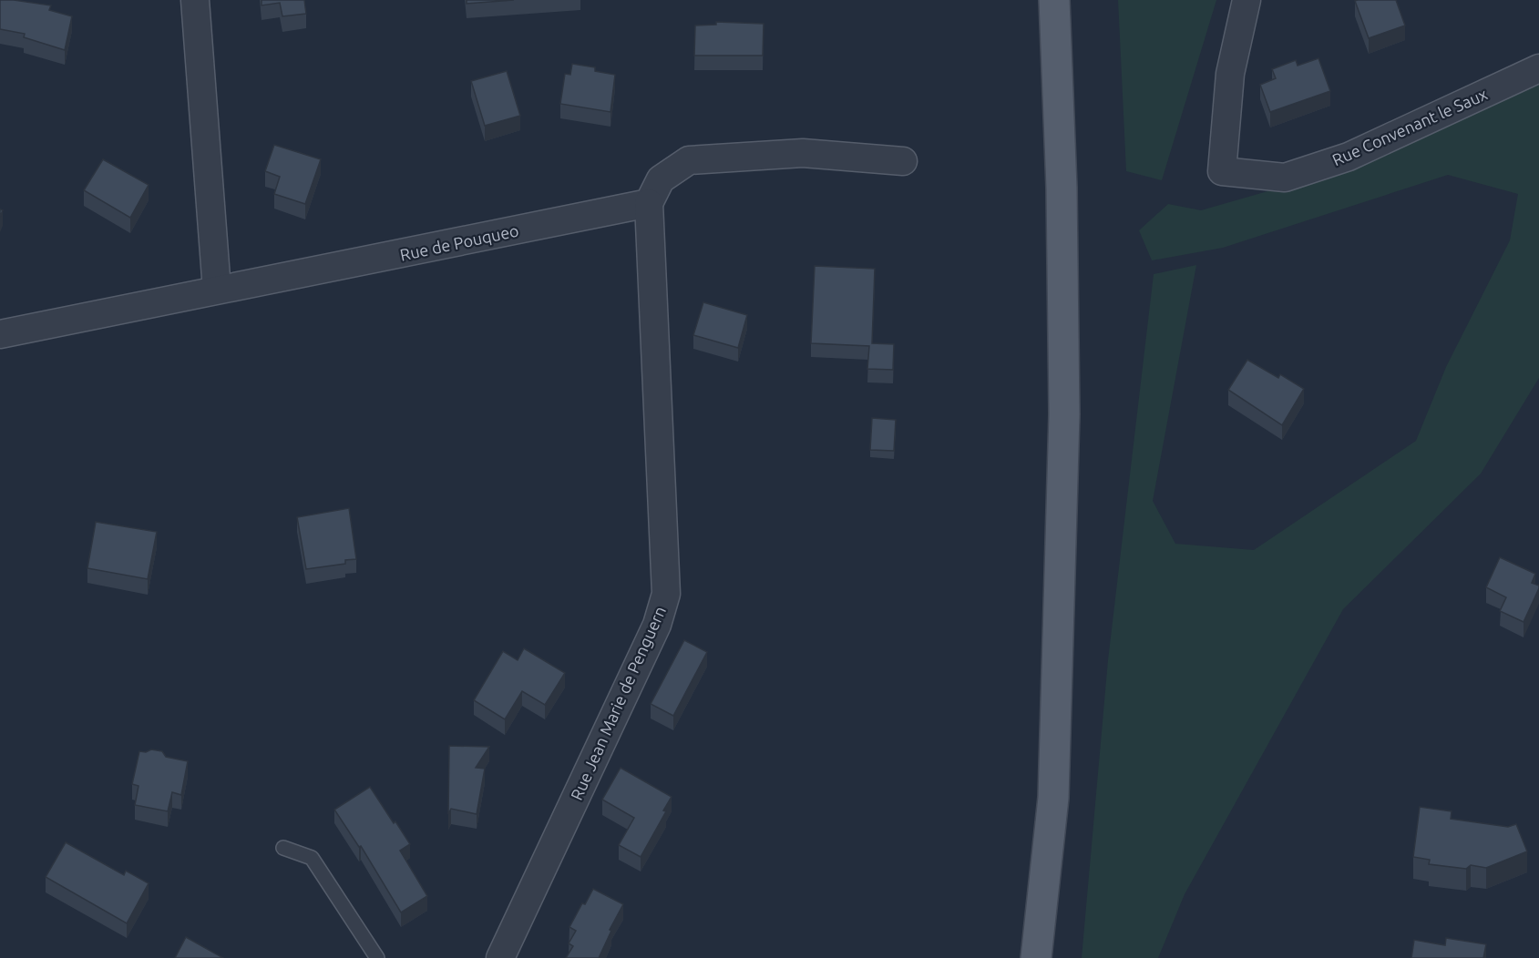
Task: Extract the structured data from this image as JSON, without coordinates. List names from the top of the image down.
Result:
{
  "streets": {
    "street": ["Rue Convenant le Saux", "Rue de Pouqueo", "Rue Jean Marie de Penguern"]
  },
  "crossings": [
    ["Rue de Pouqueo", "Rue Jean Marie de Penguern"]
  ]
}
